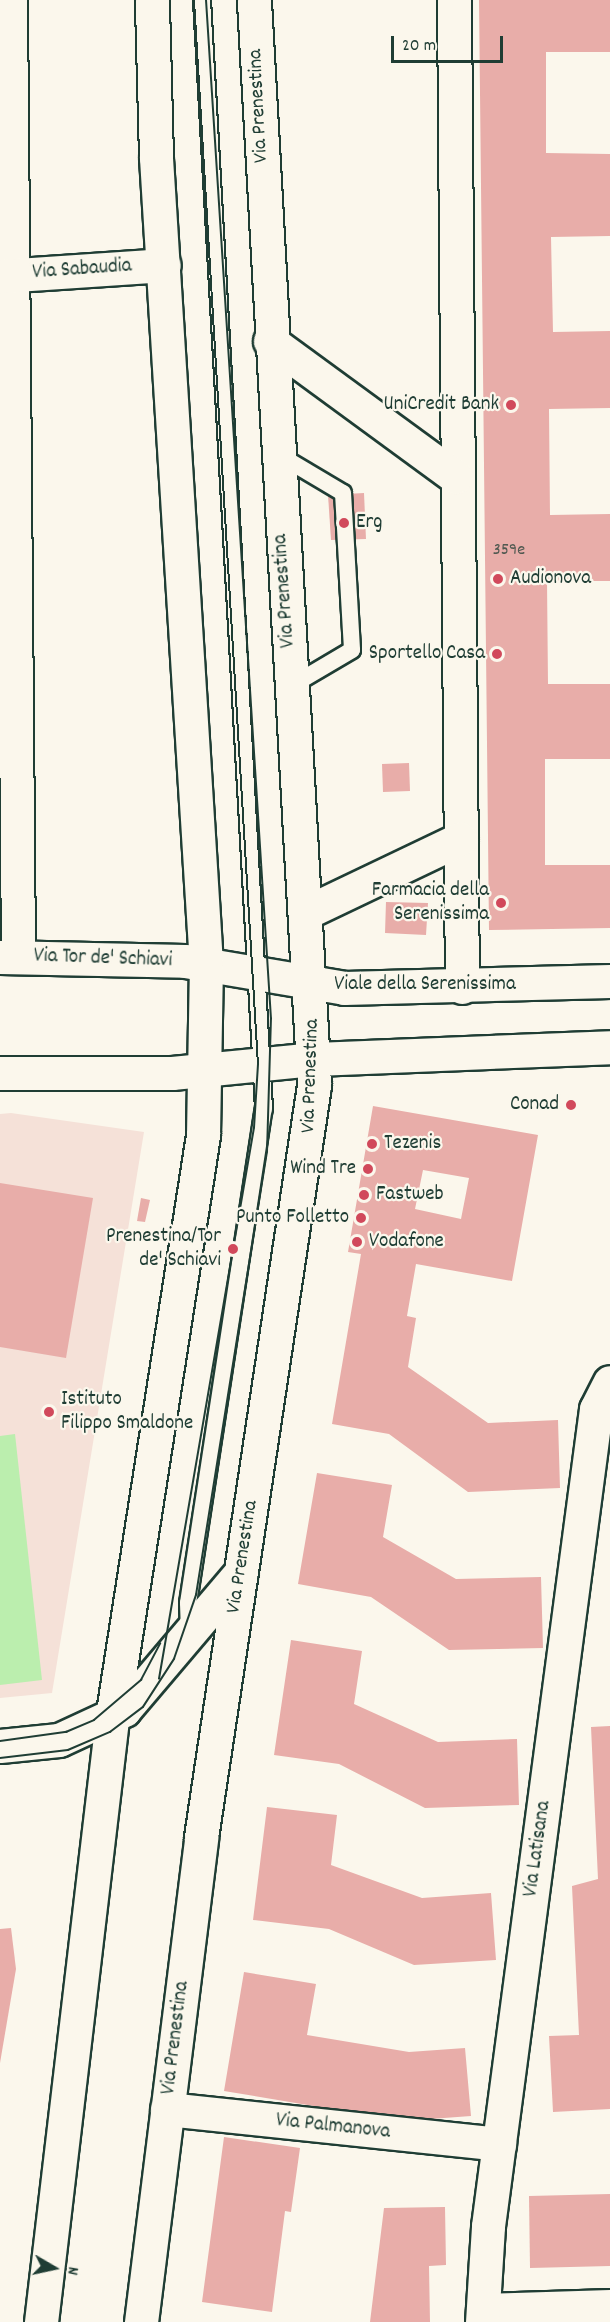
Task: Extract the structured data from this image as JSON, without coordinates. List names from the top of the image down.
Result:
{
  "streets": {
    "main road": [
      "Via Prenestina",
      "Via Sabaudia",
      "Via Tor de' Schiavi",
      "Viale della Serenissima",
      "Via Latisana",
      "Via Palmanova"
    ]
  },
  "crossings": [
    ["Via Prenestina", "Viale della Serenissima"],
    ["Via Prenestina", "Via Palmanova"],
    ["Via Tor de' Schiavi", "Viale della Serenissima"],
    ["Via Latisana", "Via Palmanova"]
  ],
  "places": [
    "UniCredit Bank",
    "Erg",
    "Audionova",
    "Sportello Casa",
    "Farmacia della Serenissima",
    "Conad",
    "Tezenis",
    "Wind Tre",
    "Fastweb",
    "Punto Folletto",
    "Vodafone",
    "Prenestina/Tor de' Schiavi",
    "Istituto Filippo Smaldone"
  ],
  "house_numbers": ["359e"],
  "scale_bar": "20 m",
  "north": "right"
}
